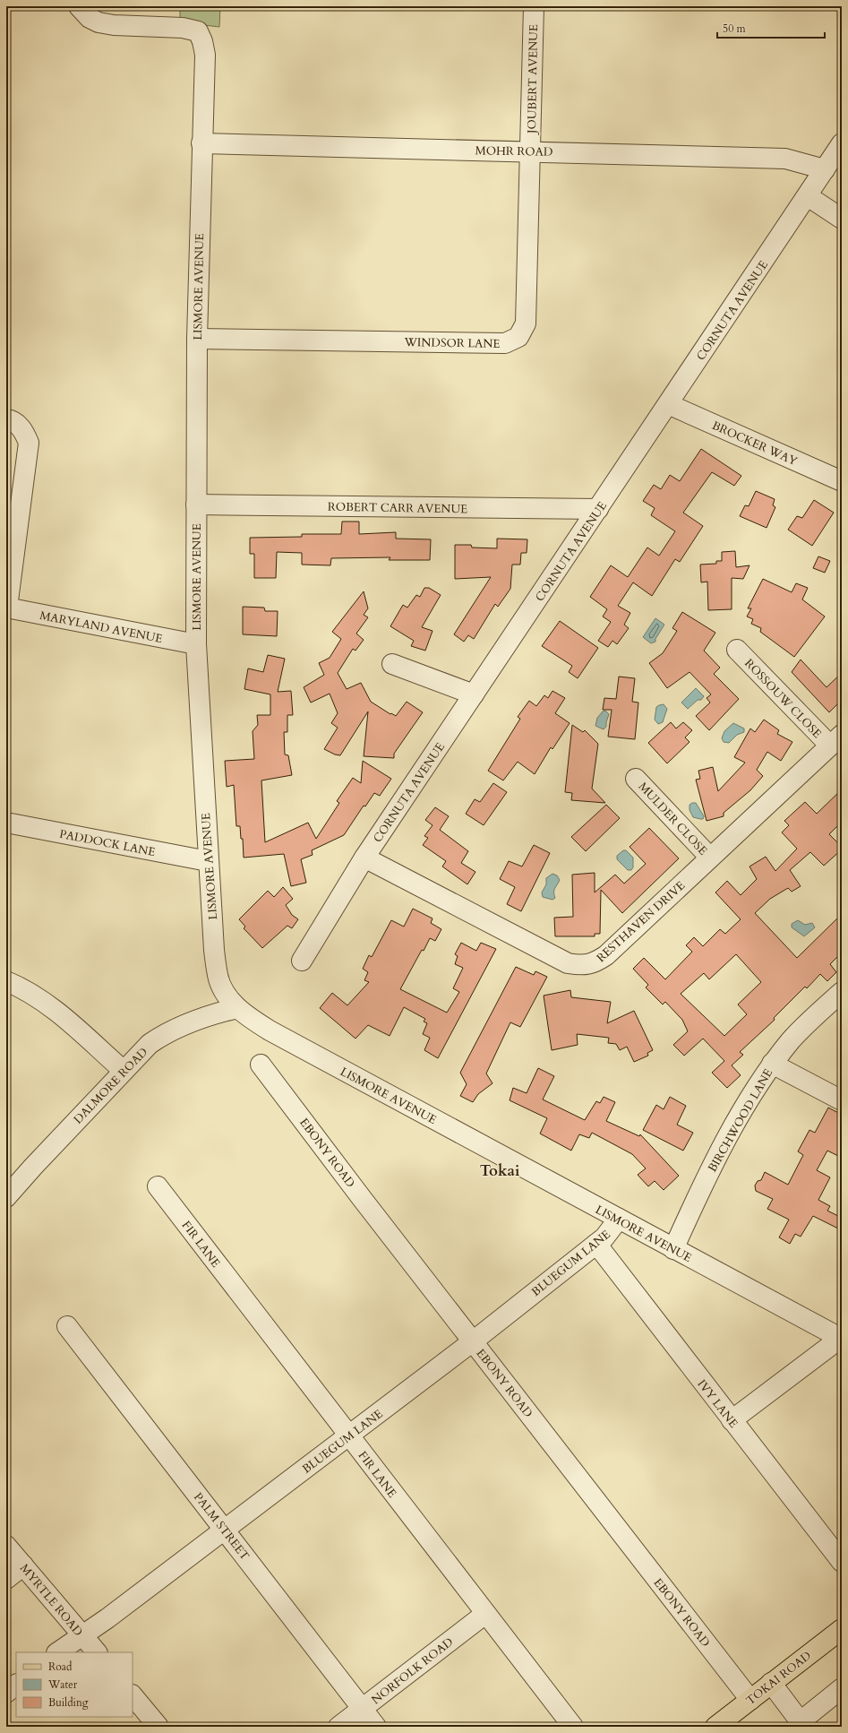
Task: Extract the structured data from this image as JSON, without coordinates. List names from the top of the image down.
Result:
{
  "streets": {
    "main road": ["TOKAI ROAD"],
    "street": [
      "JOUBERT AVENUE",
      "MOHR ROAD",
      "LISMORE AVENUE",
      "CORNUTA AVENUE",
      "WINDSOR LANE",
      "BROCKER WAY",
      "ROBERT CARR AVENUE",
      "MARYLAND AVENUE",
      "ROSSOUW CLOSE",
      "MULDER CLOSE",
      "PADDOCK LANE",
      "RESTHAVEN DRIVE",
      "DALMORE ROAD",
      "BIRCHWOOD LANE",
      "EBONY ROAD",
      "FIR LANE",
      "BLUEGUM LANE",
      "IVY LANE",
      "PALM STREET",
      "MYRTLE ROAD",
      "NORFOLK ROAD"
    ]
  },
  "crossings": [
    ["JOUBERT AVENUE", "MOHR ROAD"],
    ["JOUBERT AVENUE", "WINDSOR LANE"],
    ["MOHR ROAD", "LISMORE AVENUE"],
    ["MOHR ROAD", "CORNUTA AVENUE"],
    ["MOHR ROAD", "WINDSOR LANE"],
    ["LISMORE AVENUE", "WINDSOR LANE"],
    ["LISMORE AVENUE", "ROBERT CARR AVENUE"],
    ["LISMORE AVENUE", "MARYLAND AVENUE"],
    ["LISMORE AVENUE", "PADDOCK LANE"],
    ["LISMORE AVENUE", "DALMORE ROAD"],
    ["LISMORE AVENUE", "BIRCHWOOD LANE"],
    ["LISMORE AVENUE", "BLUEGUM LANE"],
    ["CORNUTA AVENUE", "BROCKER WAY"],
    ["CORNUTA AVENUE", "ROBERT CARR AVENUE"],
    ["CORNUTA AVENUE", "RESTHAVEN DRIVE"],
    ["ROSSOUW CLOSE", "RESTHAVEN DRIVE"],
    ["MULDER CLOSE", "RESTHAVEN DRIVE"],
    ["EBONY ROAD", "BLUEGUM LANE"],
    ["EBONY ROAD", "TOKAI ROAD"],
    ["FIR LANE", "BLUEGUM LANE"],
    ["FIR LANE", "NORFOLK ROAD"],
    ["BLUEGUM LANE", "IVY LANE"],
    ["BLUEGUM LANE", "PALM STREET"],
    ["BLUEGUM LANE", "MYRTLE ROAD"],
    ["PALM STREET", "NORFOLK ROAD"]
  ],
  "districts": ["Tokai"],
  "legend": ["Road", "Water", "Building"],
  "scale_bar": "50 m"
}
